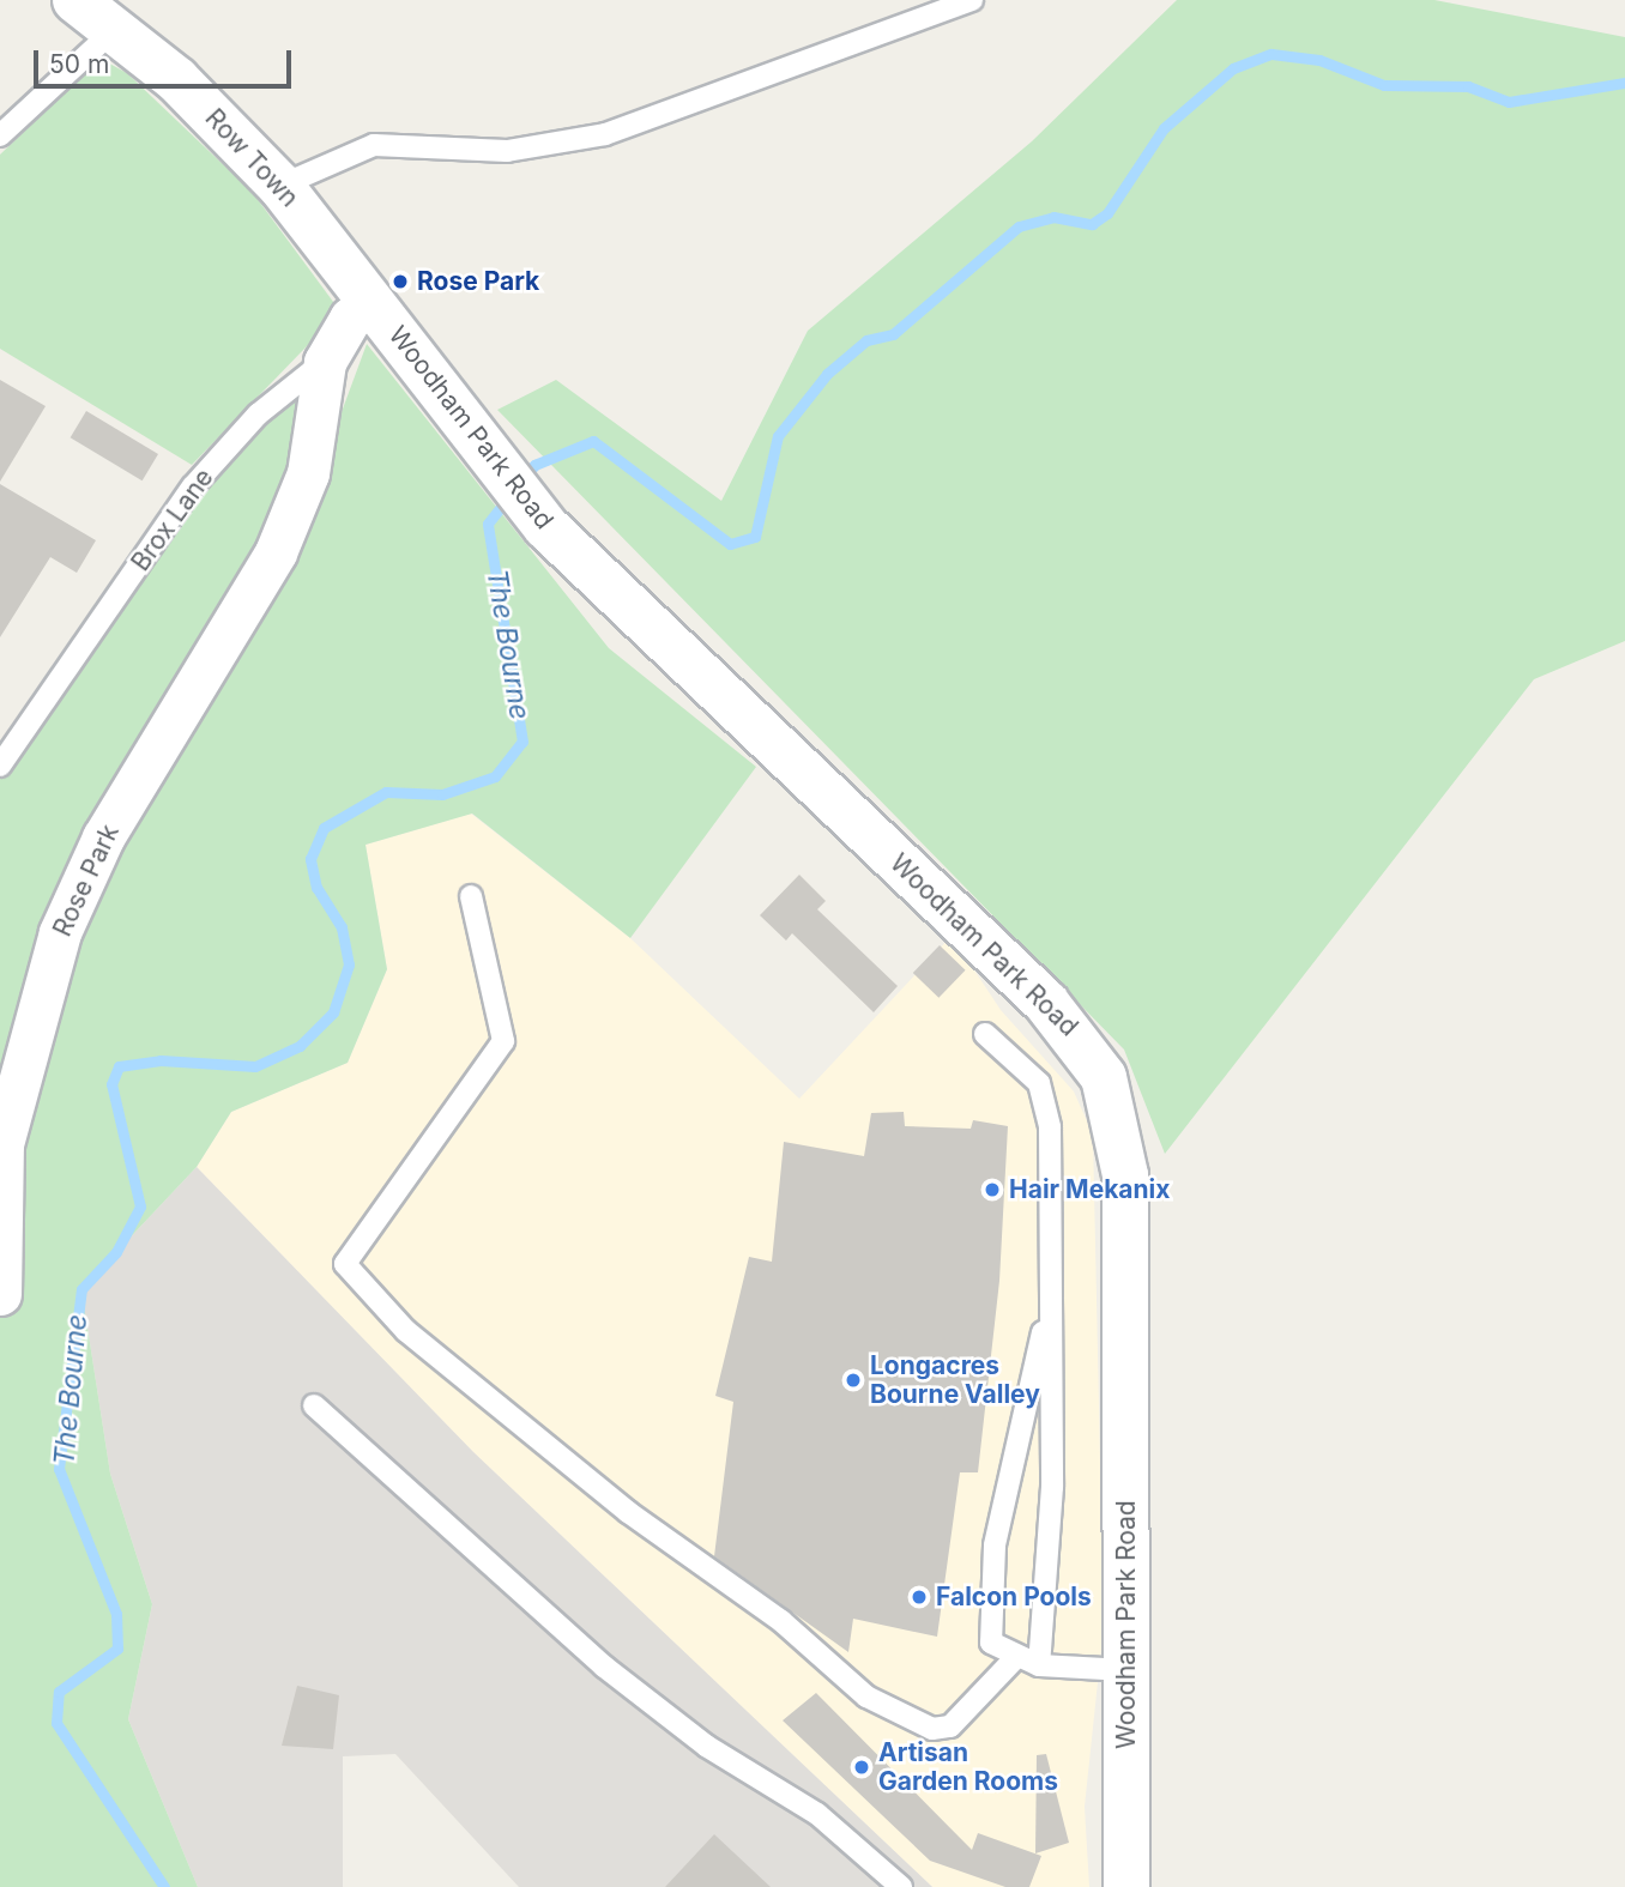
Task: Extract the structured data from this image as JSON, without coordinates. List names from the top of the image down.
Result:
{
  "streets": {
    "street": [
      "Row Town",
      "Woodham Park Road",
      "Brox Lane",
      "Rose Park"
    ]
  },
  "crossings": [
    ["Row Town", "Woodham Park Road"],
    ["Row Town", "Brox Lane"],
    ["Woodham Park Road", "Brox Lane"],
    ["Brox Lane", "Rose Park"]
  ],
  "water": ["The Bourne"],
  "places": [
    "Rose Park",
    "Hair Mekanix",
    "Longacres Bourne Valley",
    "Falcon Pools",
    "Artisan Garden Rooms"
  ],
  "scale_bar": "50 m"
}
